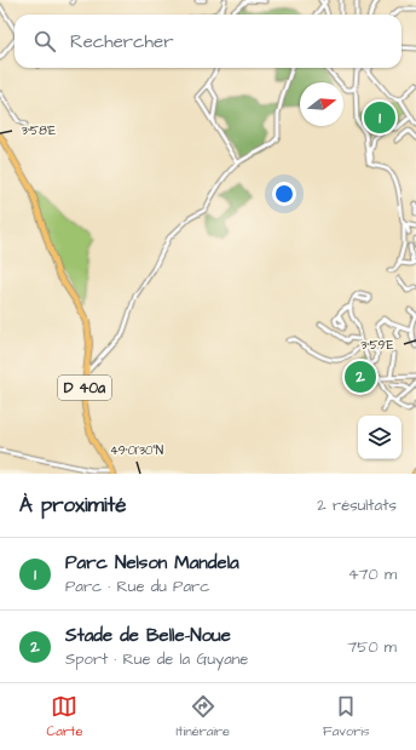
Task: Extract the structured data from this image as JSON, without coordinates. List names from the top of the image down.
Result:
{
  "streets": {
    "main road": ["D 40a"]
  },
  "north": "right",
  "page": {
    "search": "Rechercher",
    "pins": ["1", "2"],
    "heading": ["À proximité", "2 résultats"],
    "list": [
      {
        "mark": "1",
        "name": "Parc Nelson Mandela",
        "note": "Parc · Rue du Parc",
        "value": "470 m"
      },
      {
        "mark": "2",
        "name": "Stade de Belle-Noue",
        "note": "Sport · Rue de la Guyane",
        "value": "750 m"
      }
    ],
    "nav": ["Carte", "Itinéraire", "Favoris"]
  },
  "coordinates": ["3°58'E", "3°59'E", "49°01'30\"N"]
}
